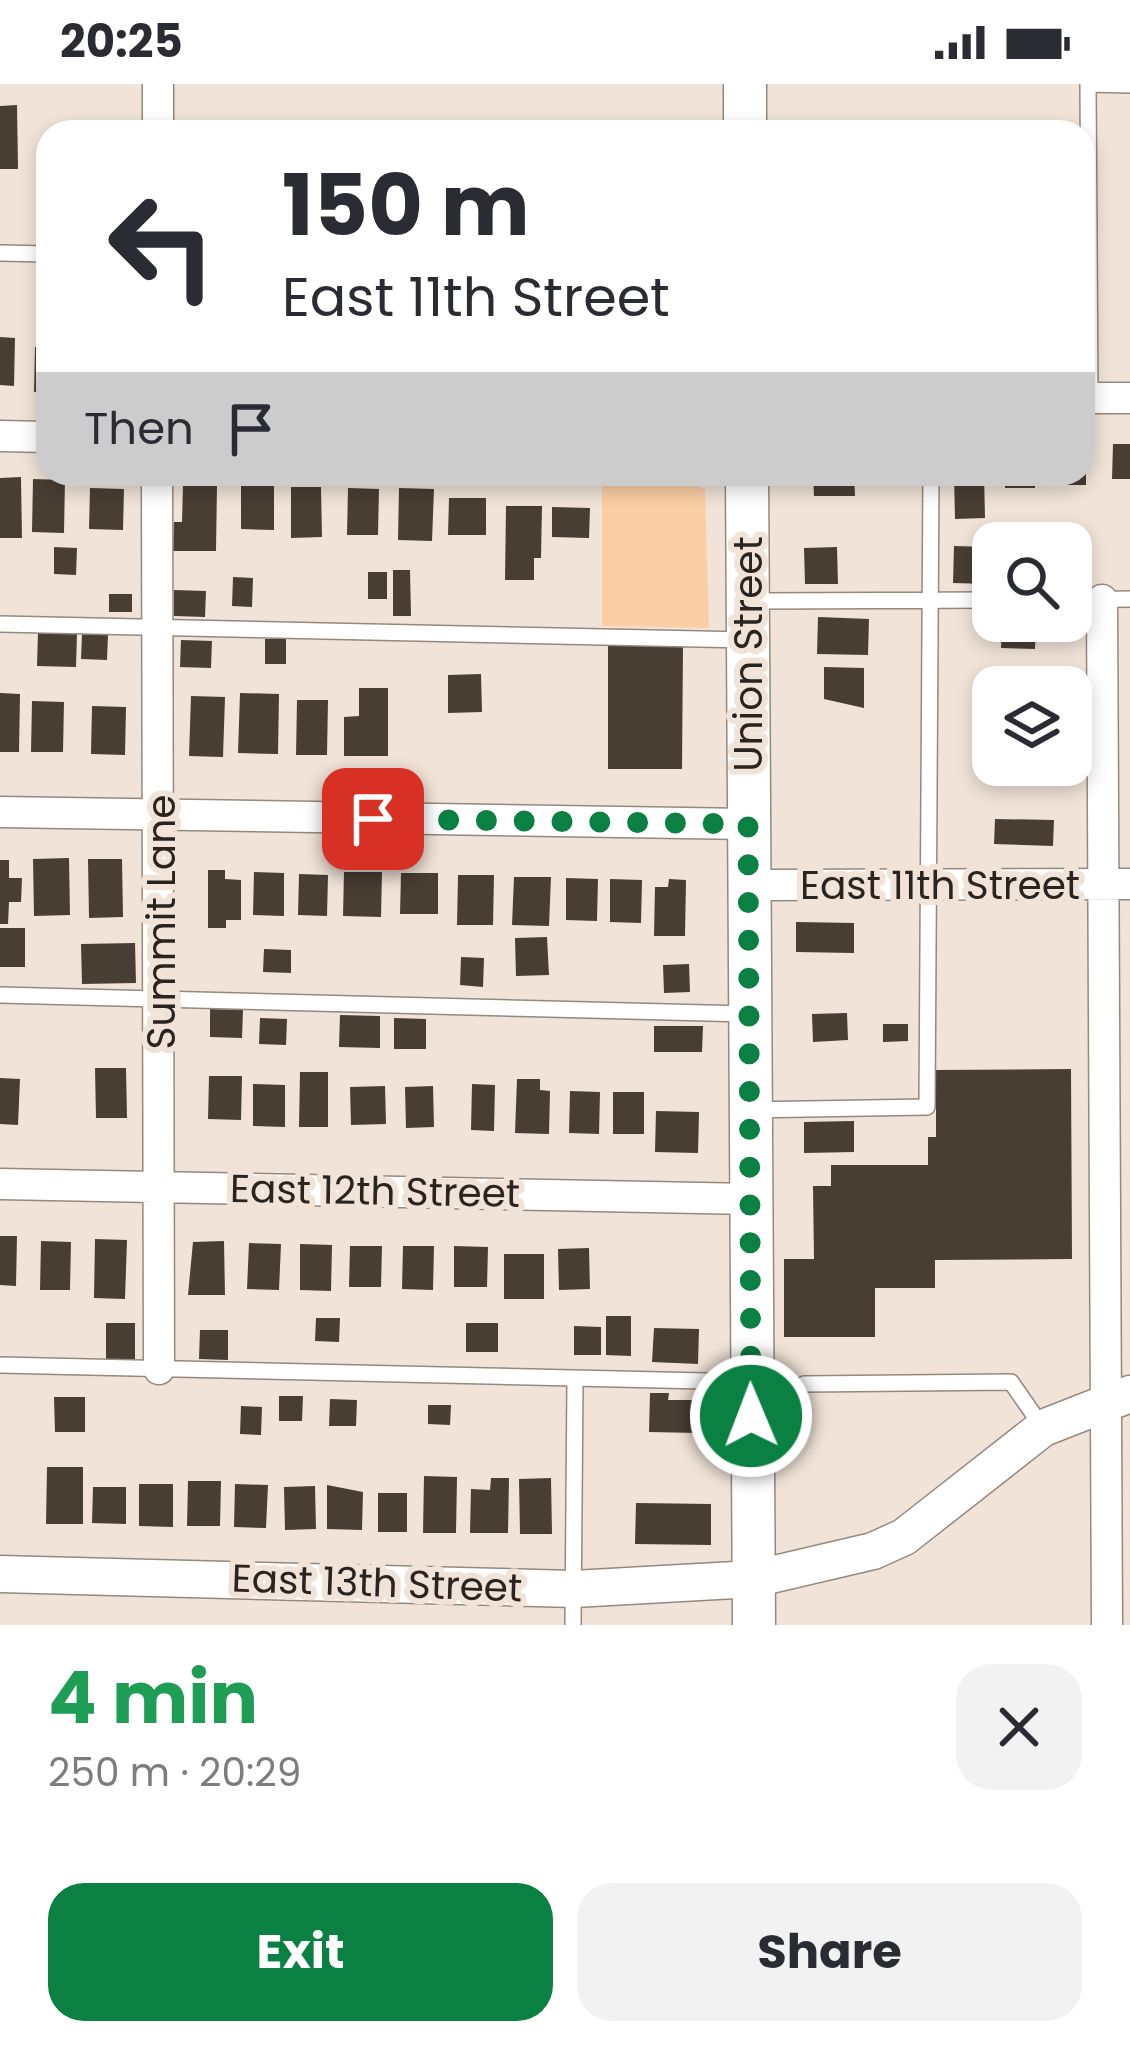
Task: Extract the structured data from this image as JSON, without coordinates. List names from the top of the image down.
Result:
{
  "streets": {
    "main road": ["Union Street"],
    "street": [
      "East 11th Street",
      "Summit Lane",
      "East 12th Street",
      "East 13th Street"
    ]
  },
  "crossings": [
    ["Union Street", "East 11th Street"],
    ["Union Street", "East 12th Street"],
    ["Union Street", "East 13th Street"],
    ["Summit Lane", "East 12th Street"]
  ],
  "page": {
    "status": "20:25",
    "turn": ["150 m", "East 11th Street"],
    "then": "Then",
    "heading": ["4 min", "250 m · 20:29"],
    "buttons": ["Exit", "Share"]
  }
}
